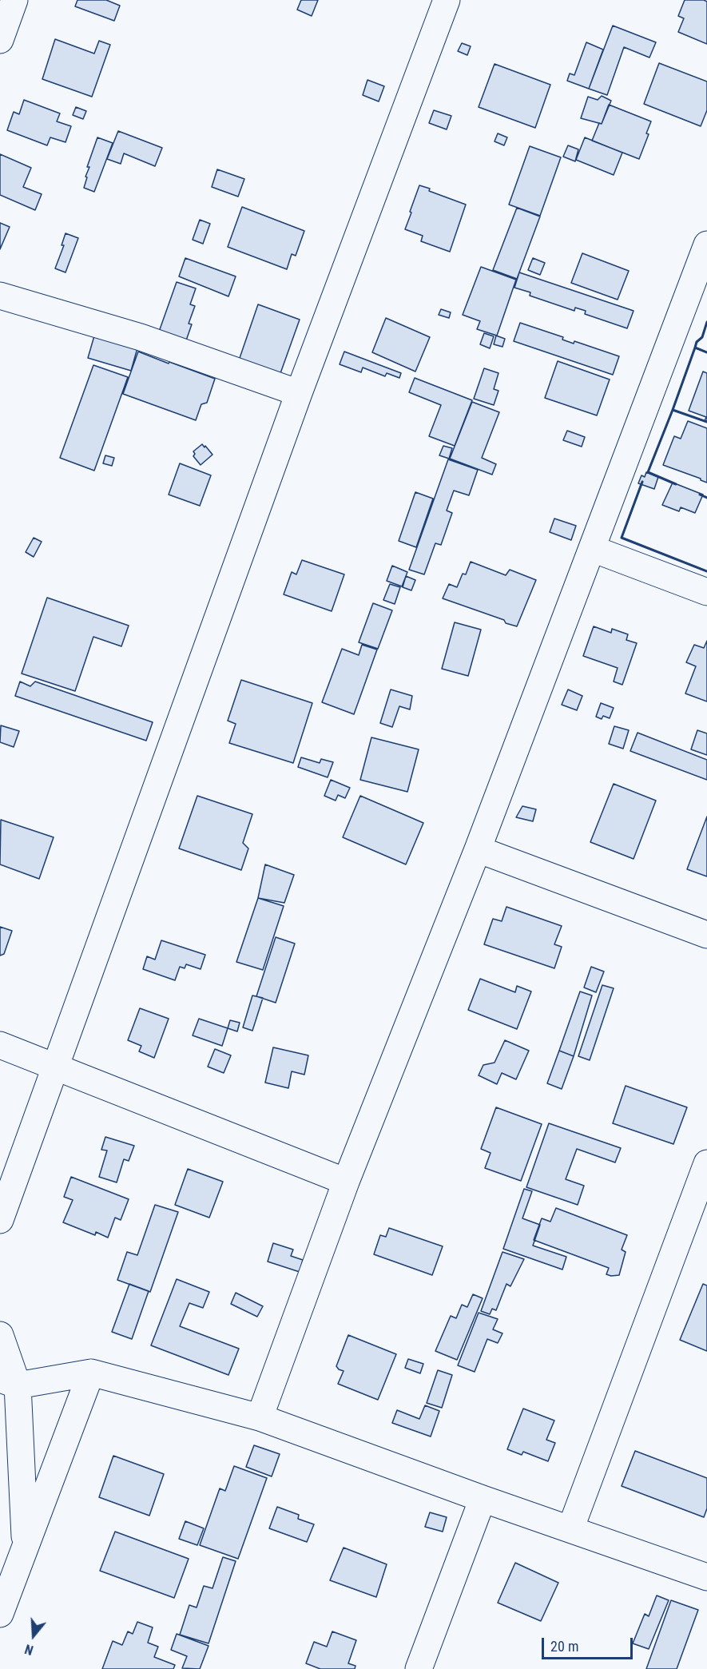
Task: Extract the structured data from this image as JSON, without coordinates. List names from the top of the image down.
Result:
{
  "scale_bar": "20 m",
  "north": "bottom"
}
